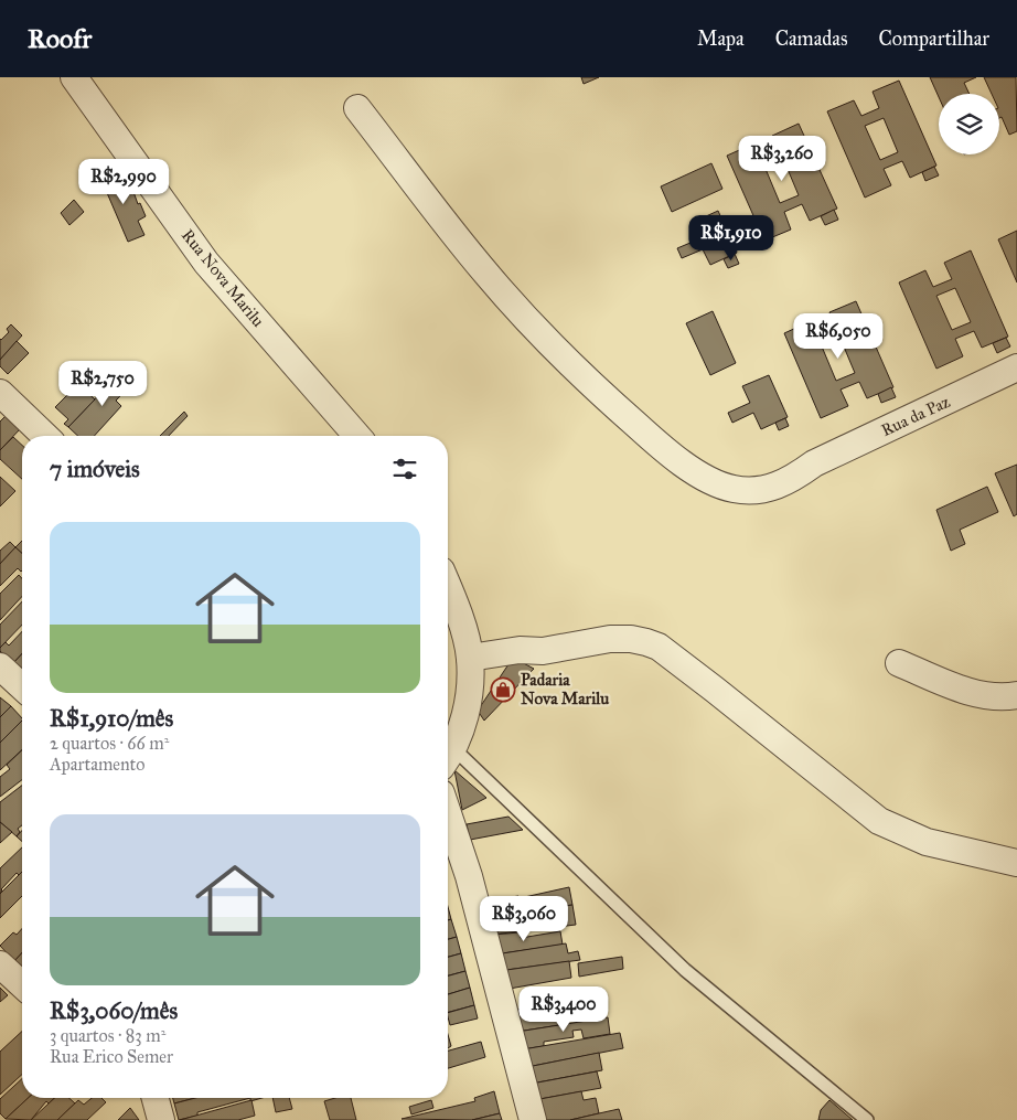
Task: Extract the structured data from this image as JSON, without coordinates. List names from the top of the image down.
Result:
{
  "streets": {
    "street": ["Rua Nova Marilu", "Rua da Paz"]
  },
  "places": {
    "shop": ["Padaria Nova Marilu"]
  },
  "page": {
    "header": "Roofr",
    "nav": ["Mapa", "Camadas", "Compartilhar"],
    "price": [
      "R$3,260",
      "R$2,990",
      "R$1,910",
      "R$6,050",
      "R$2,750",
      "R$3,060",
      "R$3,400"
    ],
    "heading": "7 imóveis",
    "list": [
      {
        "name": "R$1,910/mês",
        "note": "2 quartos · 66 m² · Apartamento"
      },
      {
        "name": "R$3,060/mês",
        "note": "3 quartos · 83 m² · Rua Erico Semer"
      }
    ]
  }
}
